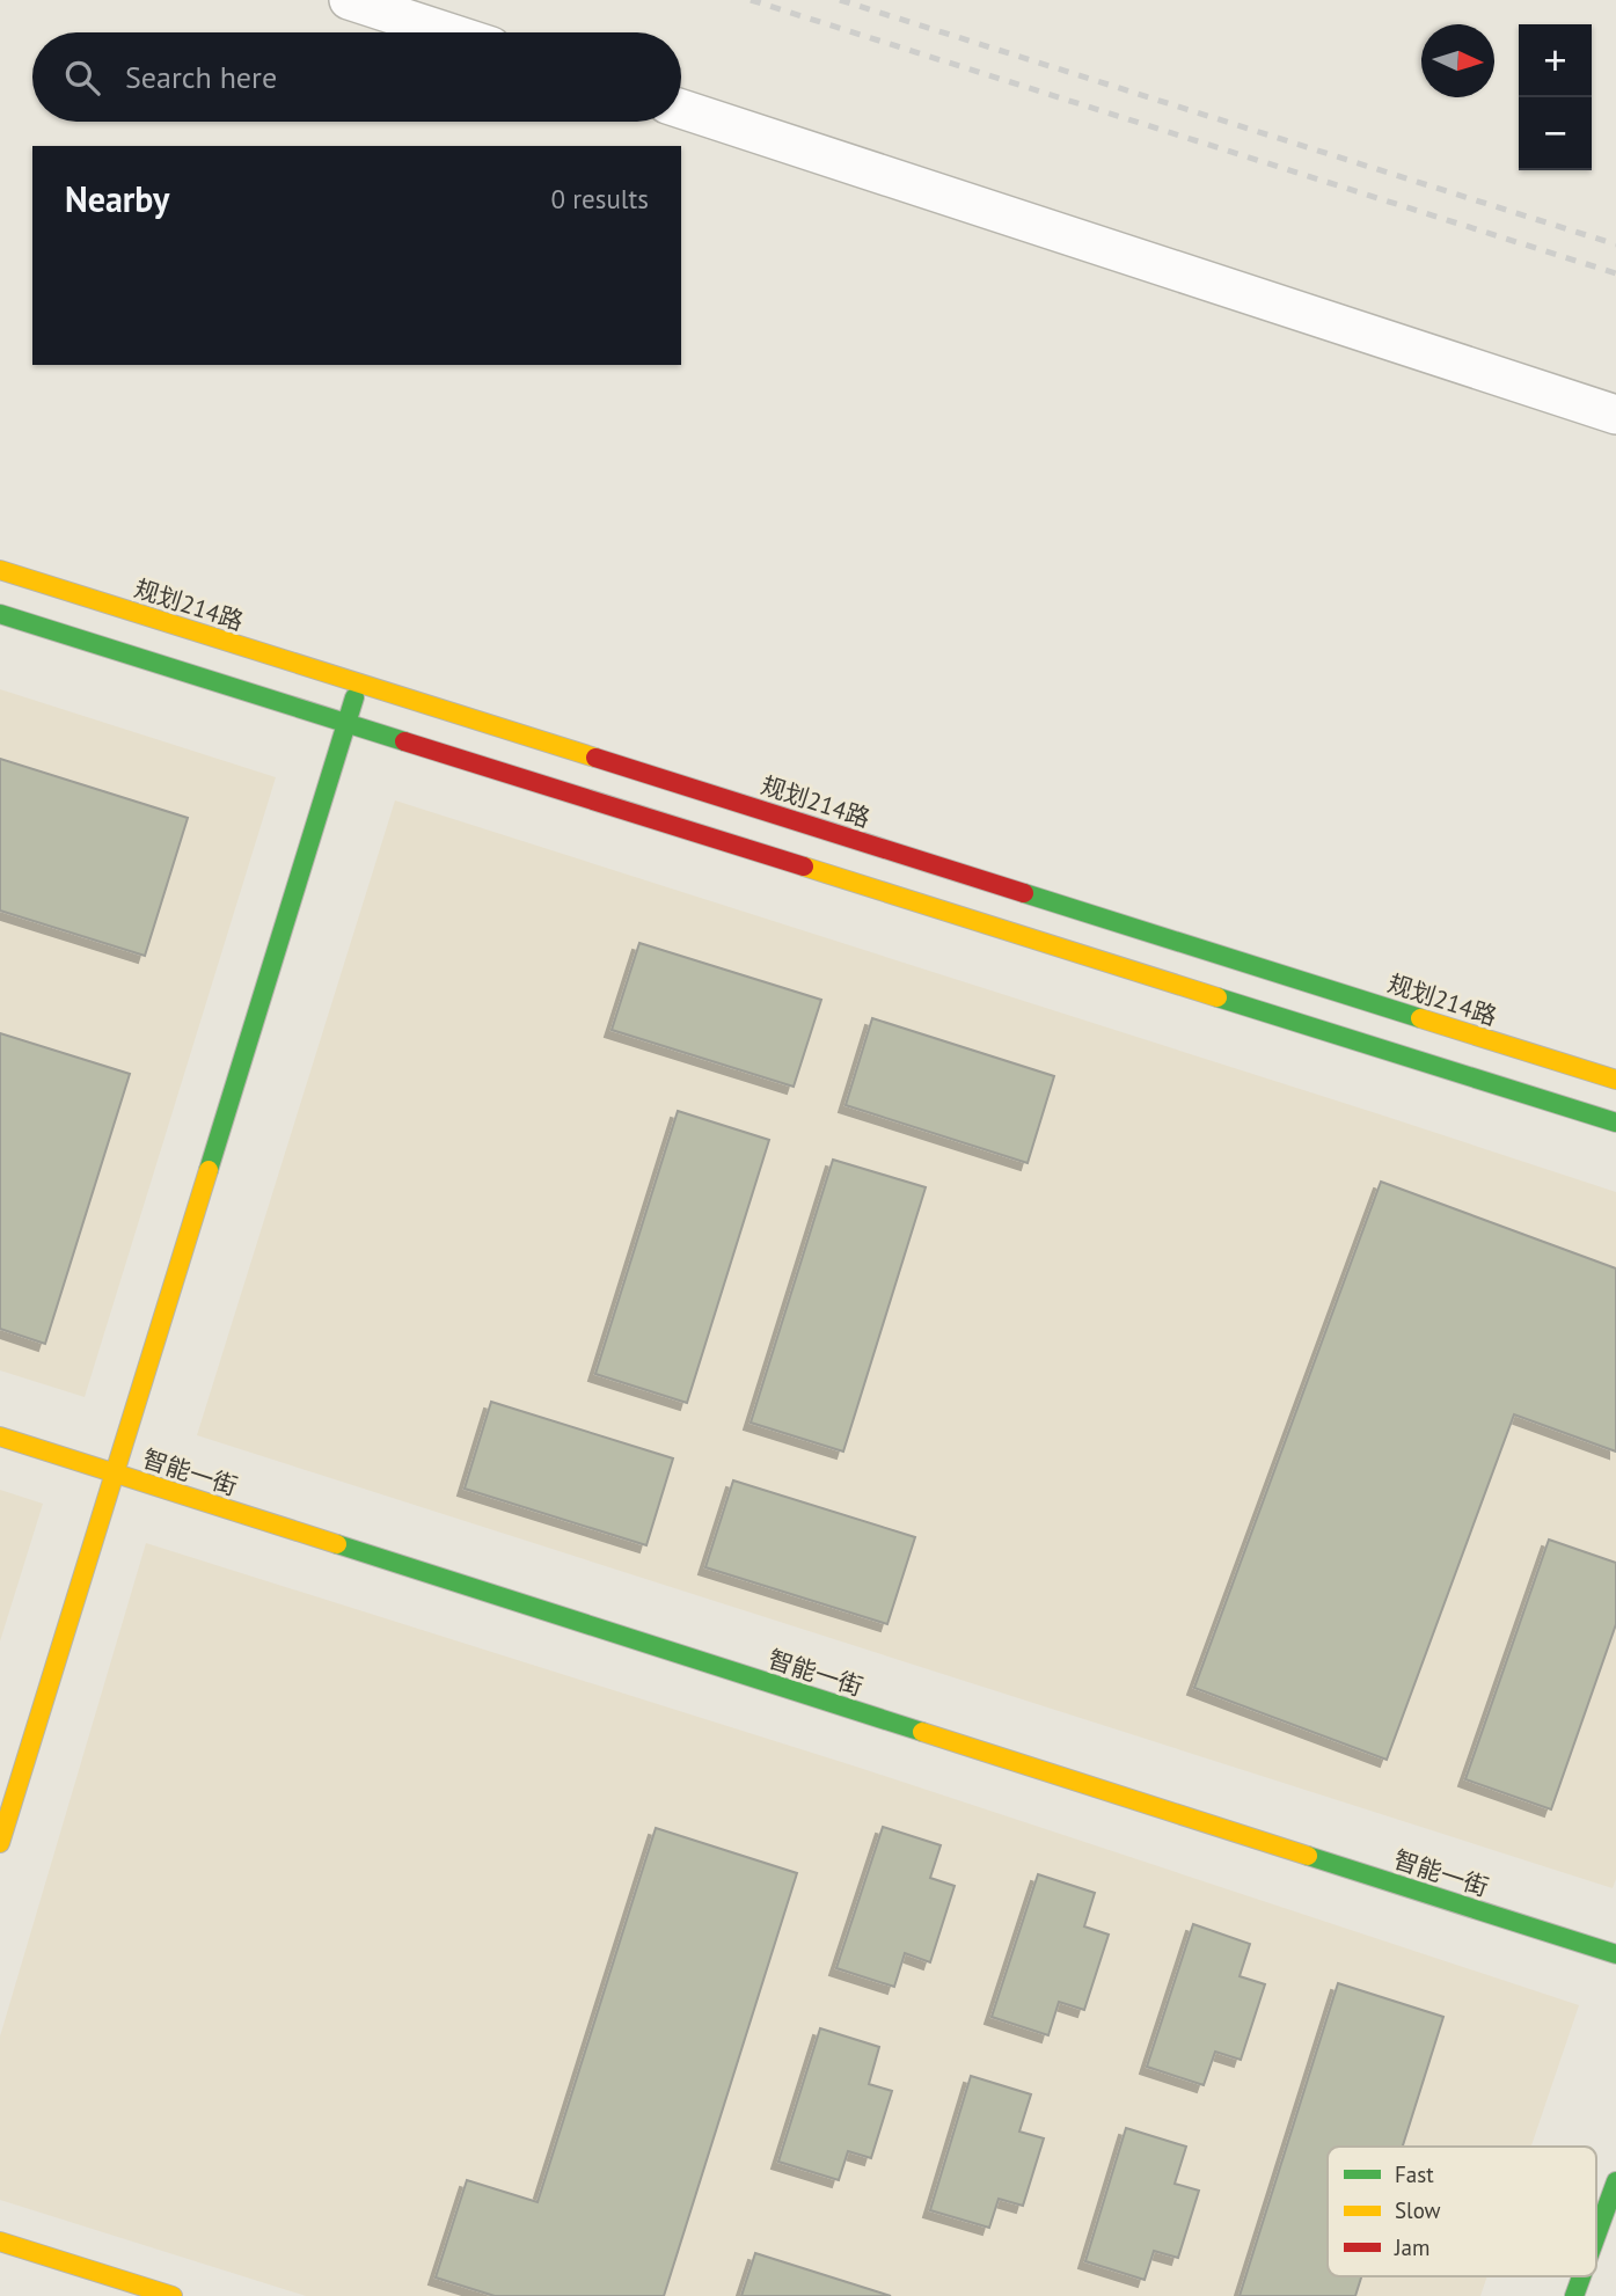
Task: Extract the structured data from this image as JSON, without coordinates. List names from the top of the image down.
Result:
{
  "streets": {
    "main road": ["规划214路", "智能一街"]
  },
  "legend": ["Fast", "Slow", "Jam"],
  "north": "right",
  "page": {
    "map_buttons": ["+", "−"],
    "search": "Search here",
    "heading": ["Nearby", "0 results"]
  }
}
